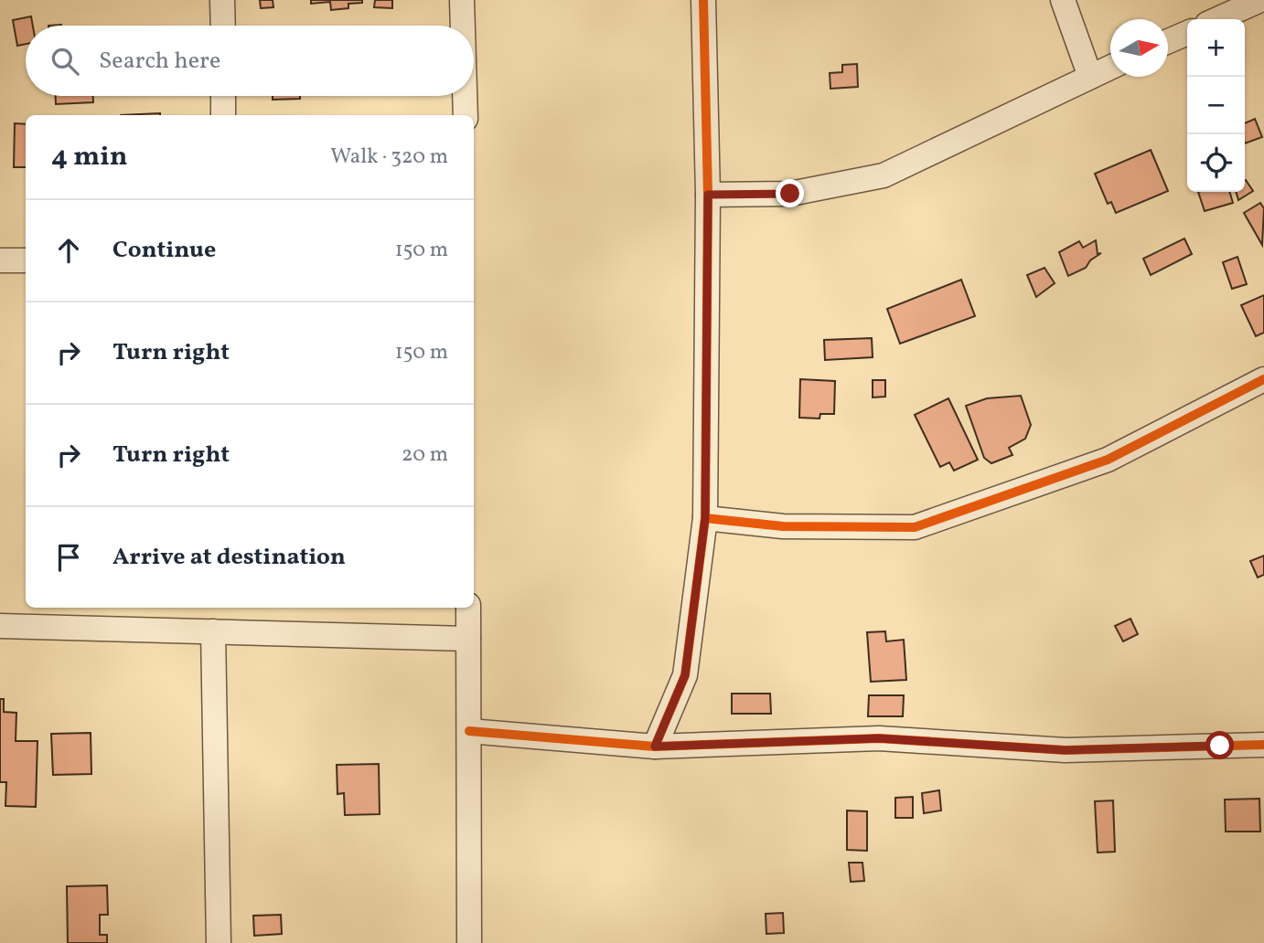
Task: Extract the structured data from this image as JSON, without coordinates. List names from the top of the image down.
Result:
{
  "north": "right",
  "page": {
    "map_buttons": ["+", "−"],
    "search": "Search here",
    "heading": ["4 min", "Walk · 320 m"],
    "list": [
      ["Continue", "150 m"],
      ["Turn right", "150 m"],
      ["Turn right", "20 m"],
      "Arrive at destination"
    ]
  }
}
